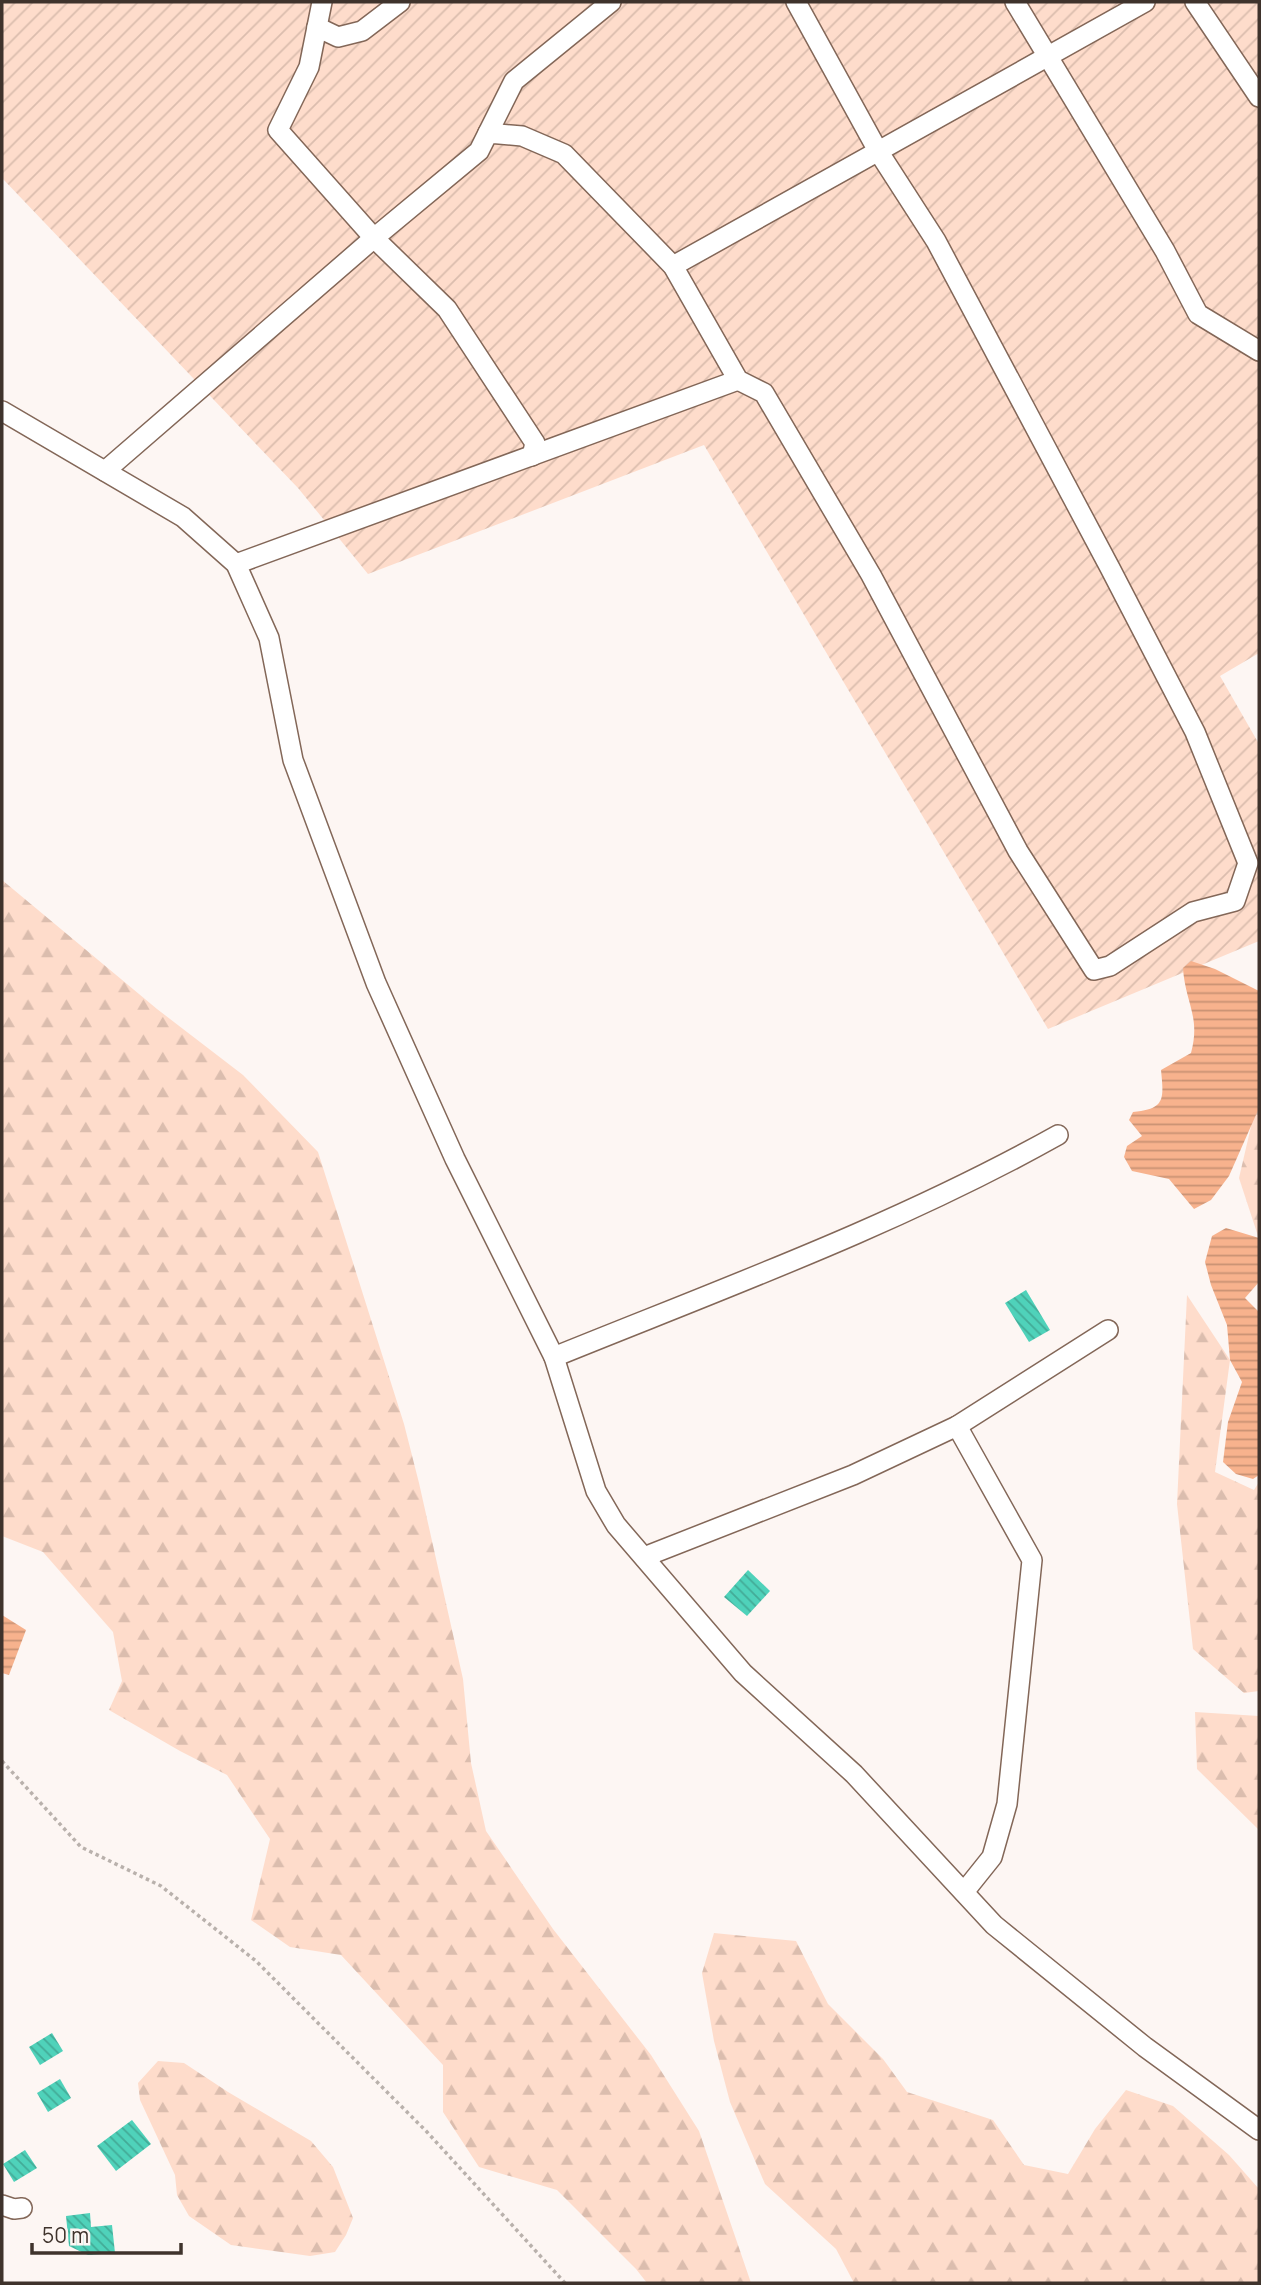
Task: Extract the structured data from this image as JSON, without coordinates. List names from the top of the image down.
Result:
{
  "scale_bar": "50 m"
}
